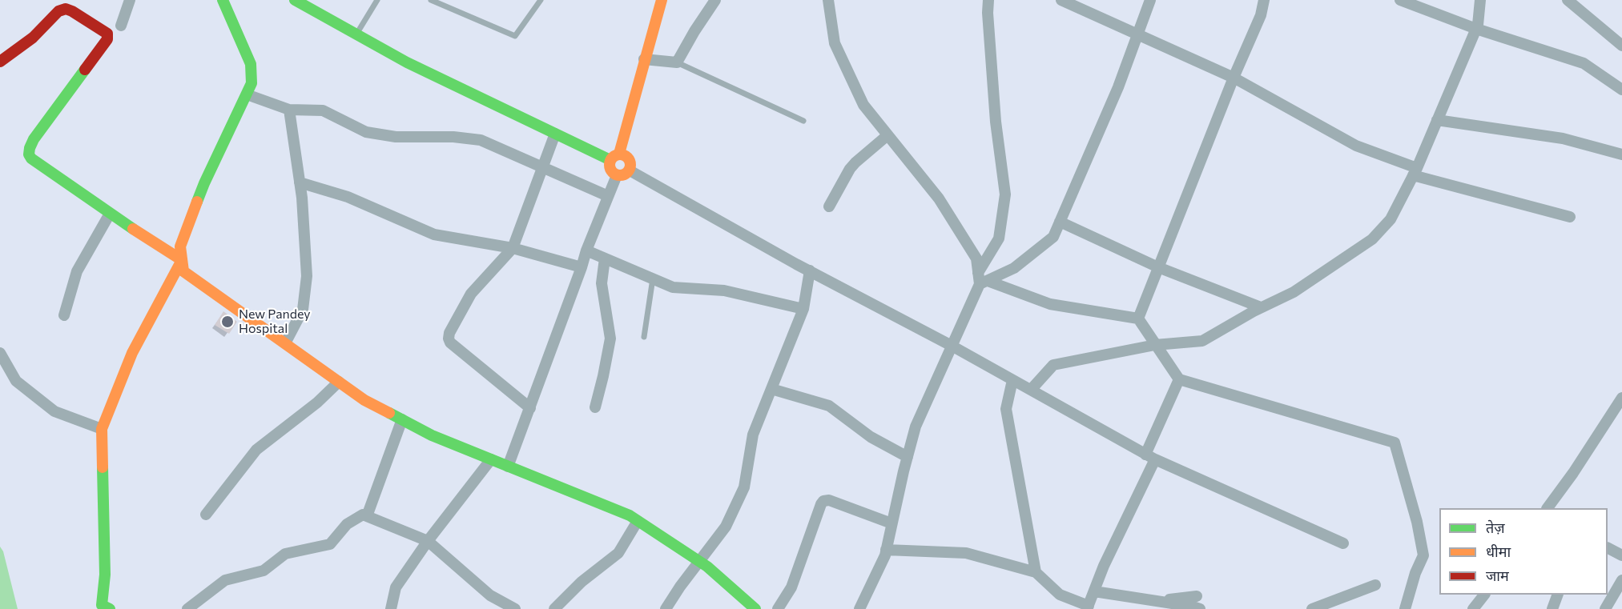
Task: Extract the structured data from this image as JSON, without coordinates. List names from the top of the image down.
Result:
{
  "places": ["New Pandey Hospital"],
  "legend": ["तेज़", "धीमा", "जाम"]
}
